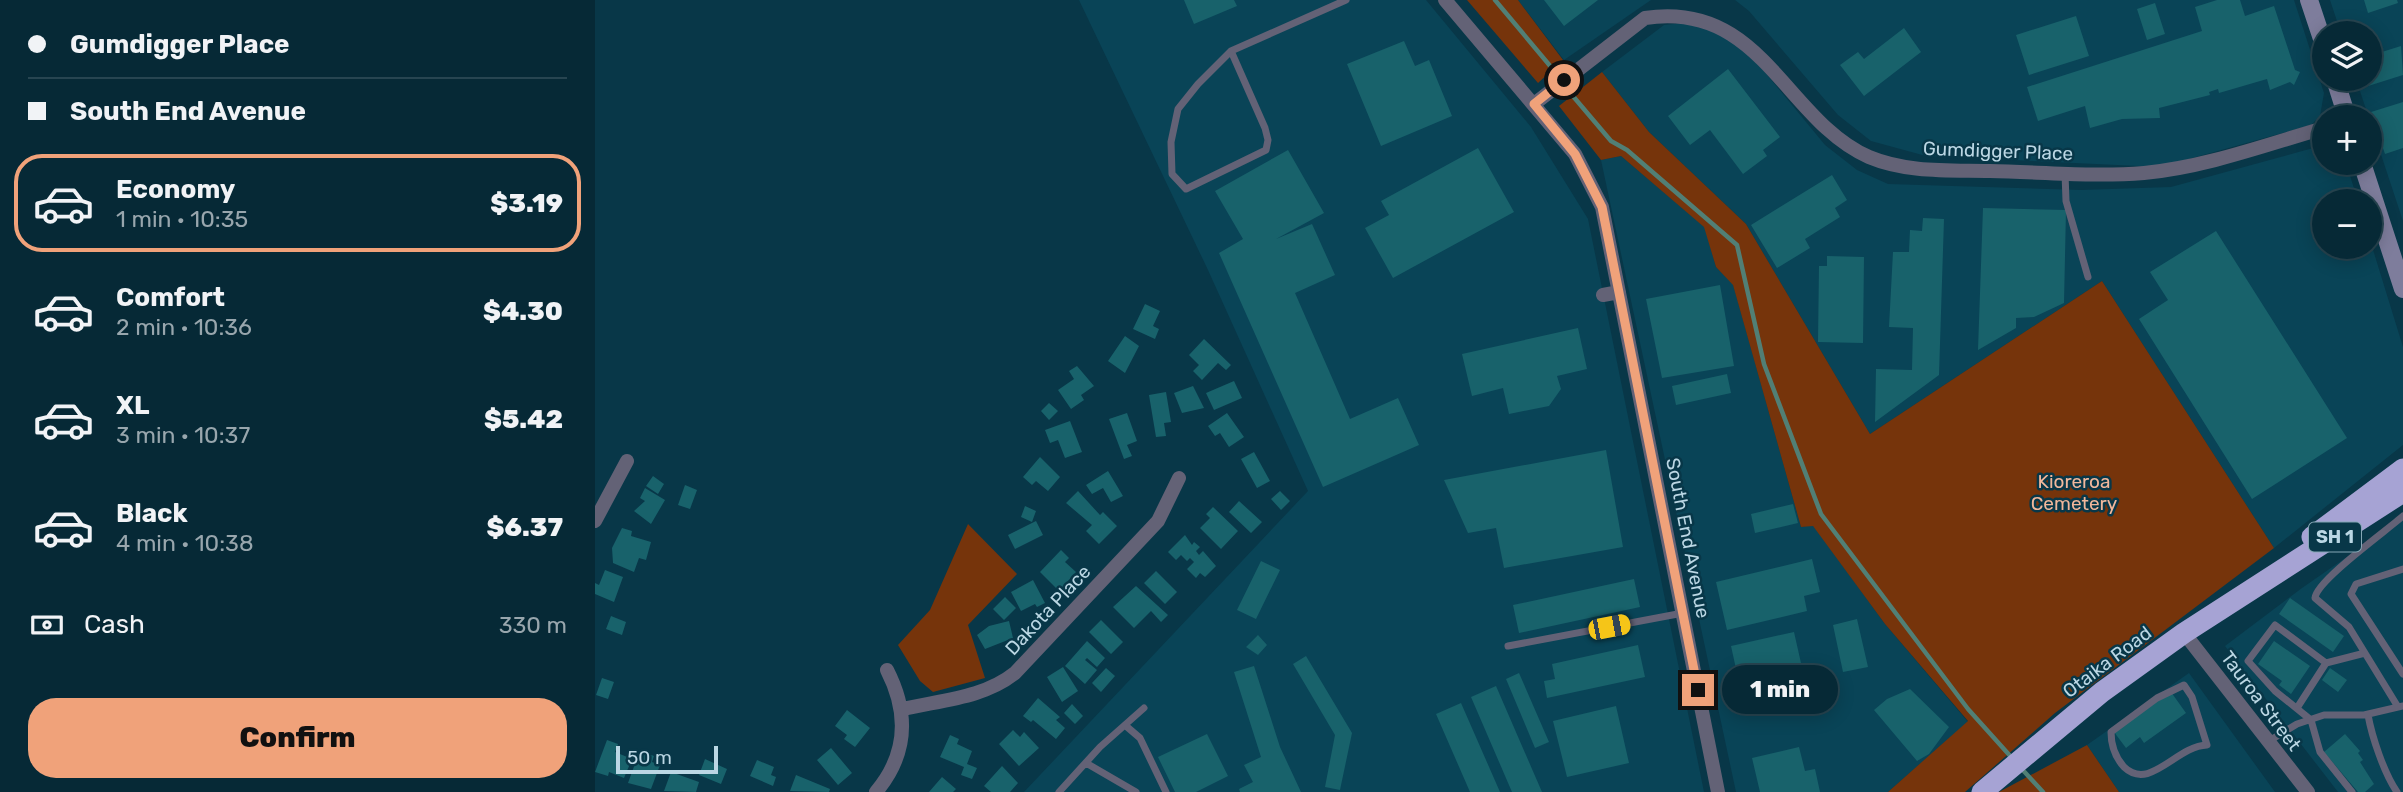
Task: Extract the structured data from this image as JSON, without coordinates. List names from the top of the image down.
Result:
{
  "streets": {
    "highway": ["SH 1", "Otaika Road"],
    "street": [
      "Gumdigger Place",
      "South End Avenue",
      "Dakota Place",
      "Tauroa Street"
    ]
  },
  "crossings": [
    ["Otaika Road", "Tauroa Street"]
  ],
  "parks": ["Kioreroa Cemetery"],
  "scale_bar": "50 m",
  "page": {
    "banner": ["Gumdigger Place", "South End Avenue"],
    "map_buttons": ["+", "−"],
    "list": [
      {
        "name": "Economy",
        "note": "1 min · 10:35",
        "value": "$3.19"
      },
      {
        "name": "Comfort",
        "note": "2 min · 10:36",
        "value": "$4.30"
      },
      {
        "name": "XL",
        "note": "3 min · 10:37",
        "value": "$5.42"
      },
      {
        "name": "Black",
        "note": "4 min · 10:38",
        "value": "$6.37"
      }
    ],
    "pay": ["Cash", "330 m"],
    "bubble": "1 min",
    "buttons": "Confirm",
    "scale": "50 m"
  }
}
